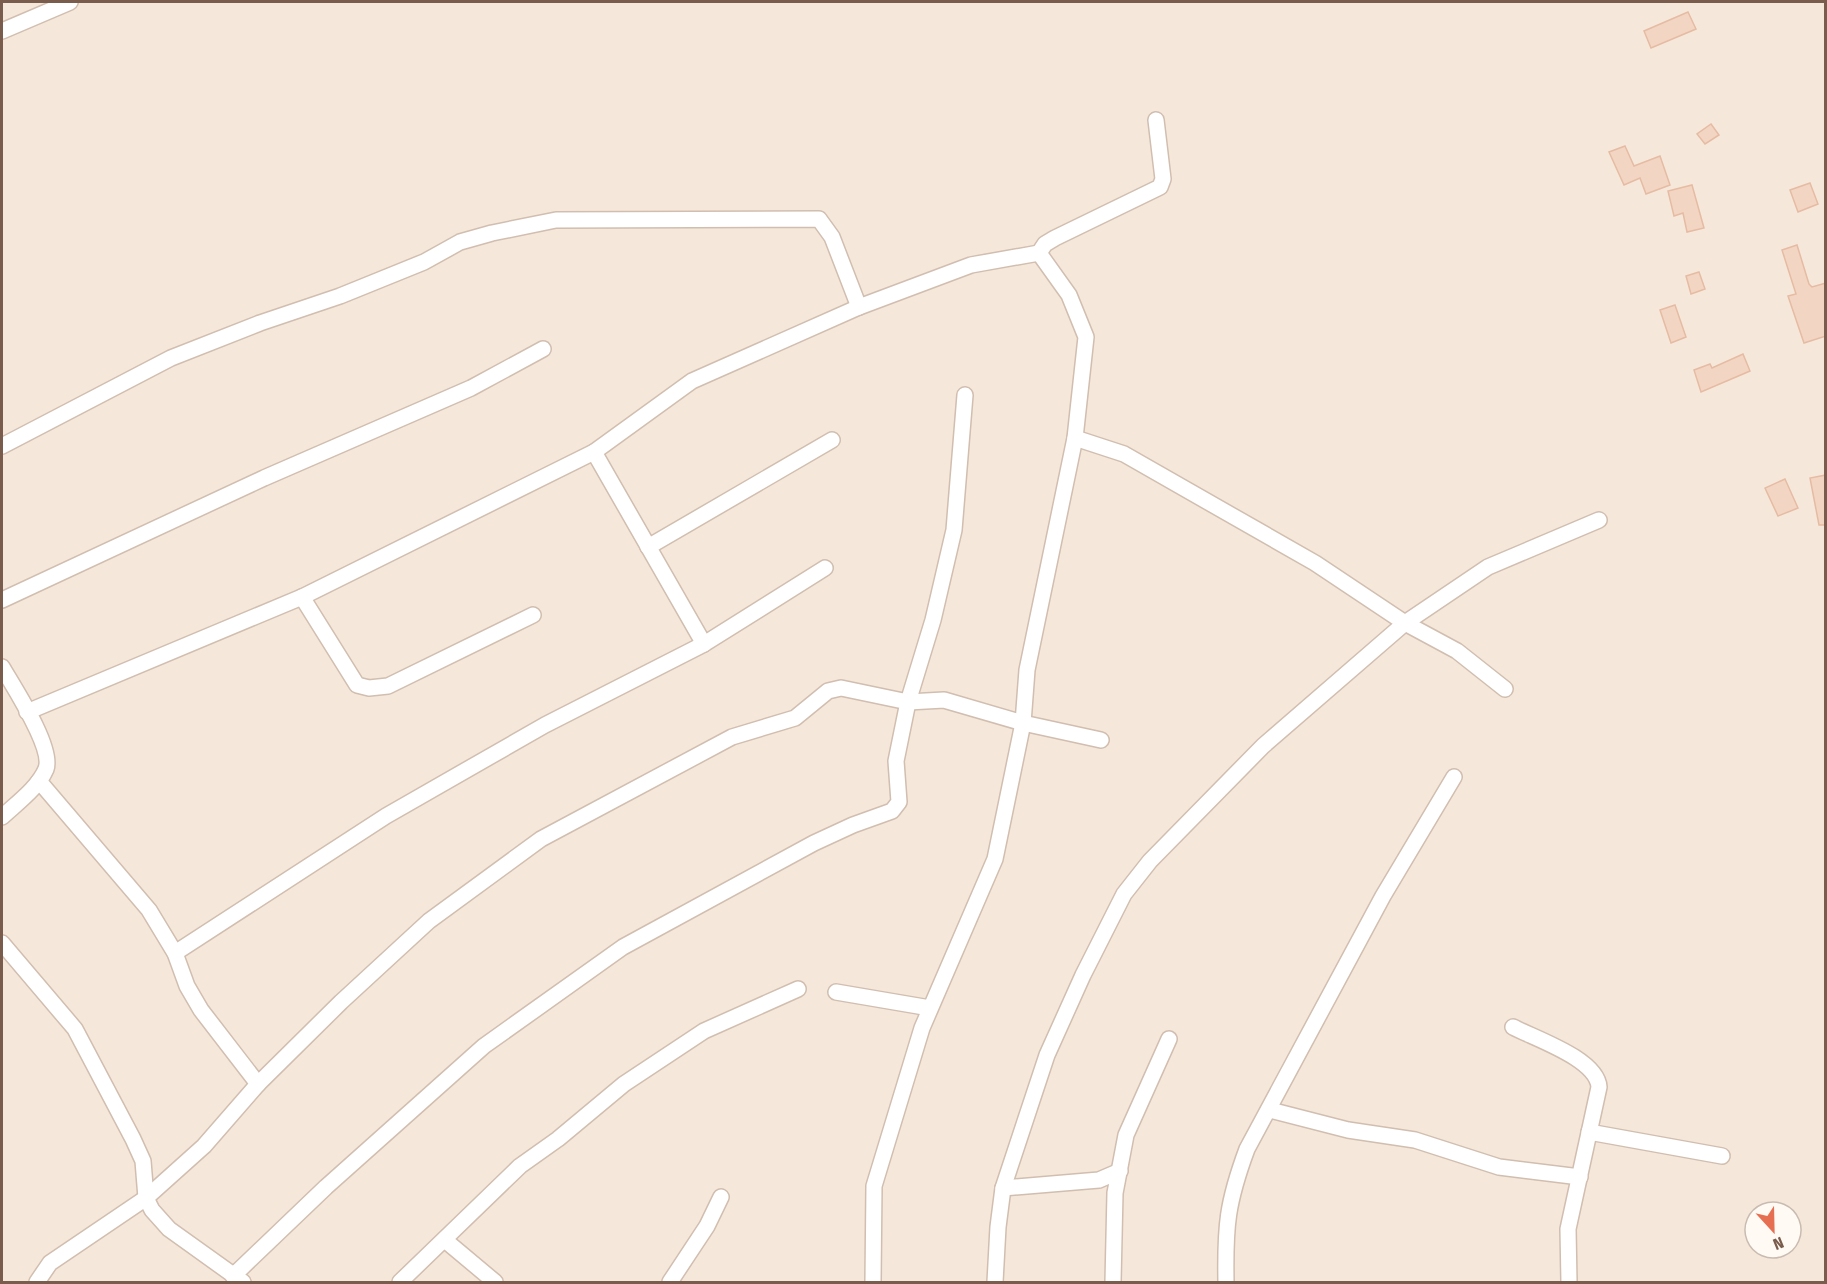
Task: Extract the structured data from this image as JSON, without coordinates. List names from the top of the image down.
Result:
{
  "north": "bottom"
}
